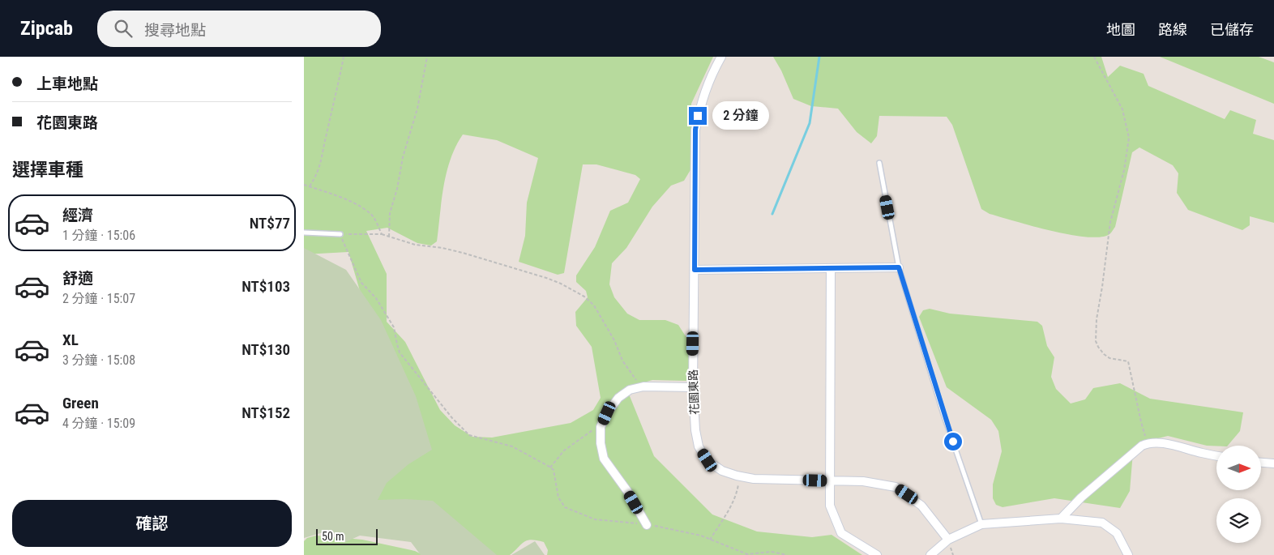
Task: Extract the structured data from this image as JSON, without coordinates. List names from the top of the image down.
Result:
{
  "streets": {
    "street": ["花園東路"]
  },
  "scale_bar": "50 m",
  "north": "right",
  "page": {
    "header": "Zipcab",
    "search": "搜尋地點",
    "nav": ["地圖", "路線", "已儲存"],
    "banner": ["上車地點", "花園東路"],
    "bubble": "2 分鐘",
    "heading": "選擇車種",
    "list": [
      {
        "name": "經濟",
        "note": "1 分鐘 · 15:06",
        "value": "NT$77"
      },
      {
        "name": "舒適",
        "note": "2 分鐘 · 15:07",
        "value": "NT$103"
      },
      {
        "name": "XL",
        "note": "3 分鐘 · 15:08",
        "value": "NT$130"
      },
      {
        "name": "Green",
        "note": "4 分鐘 · 15:09",
        "value": "NT$152"
      }
    ],
    "buttons": "確認",
    "scale": "50 m"
  }
}
